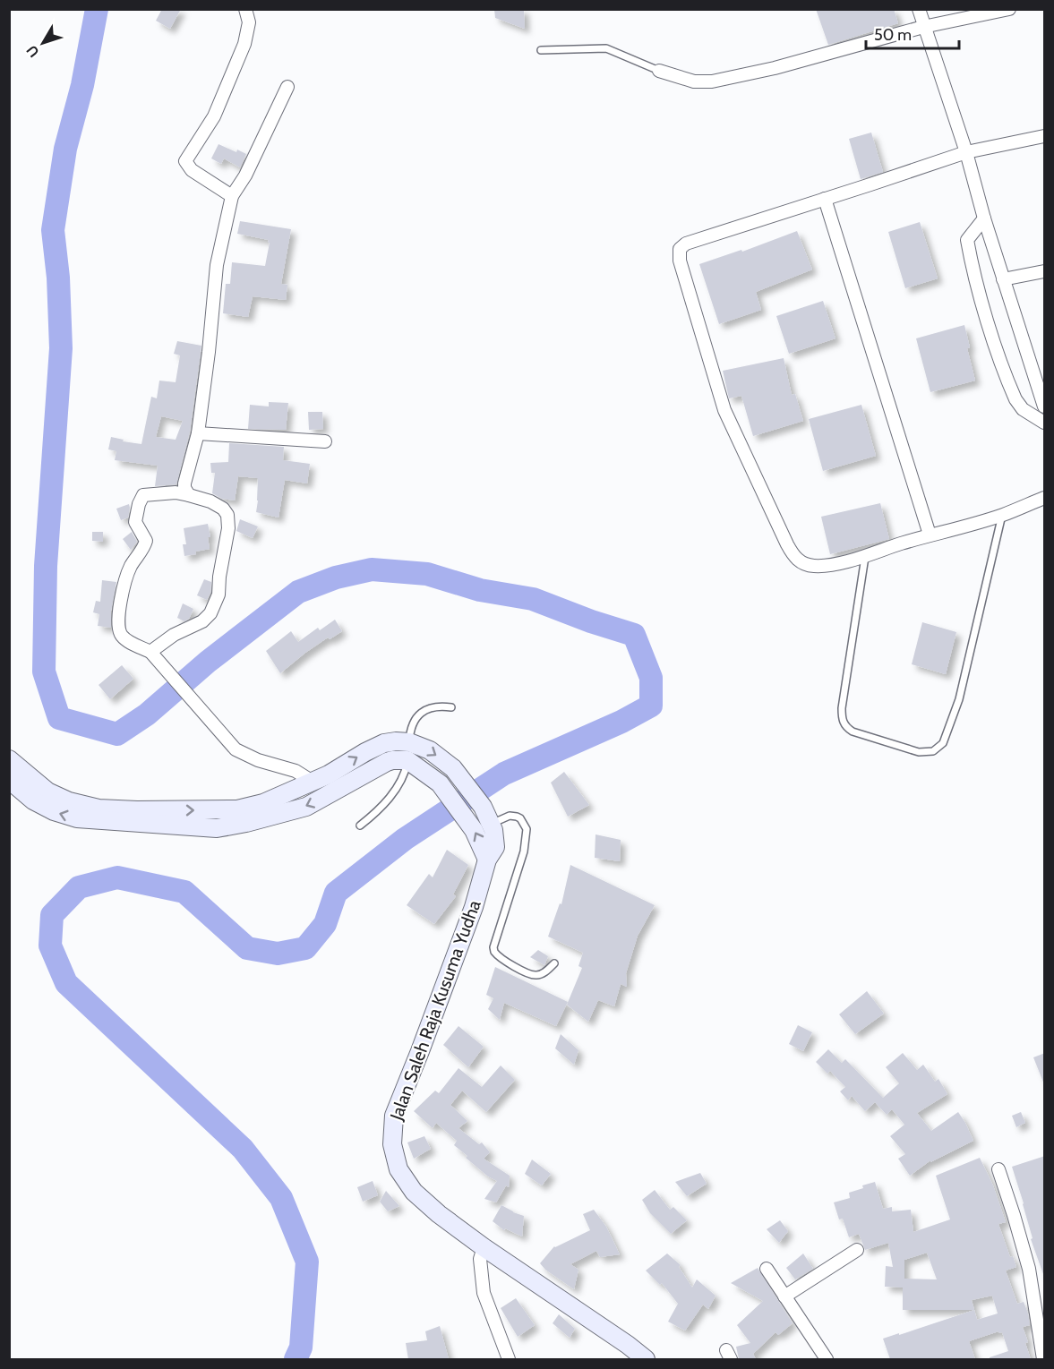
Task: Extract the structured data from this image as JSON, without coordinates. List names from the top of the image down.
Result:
{
  "streets": {
    "street": ["Jalan Saleh Raja Kusuma Yudha"]
  },
  "scale_bar": "50 m",
  "north": "bottom left"
}
